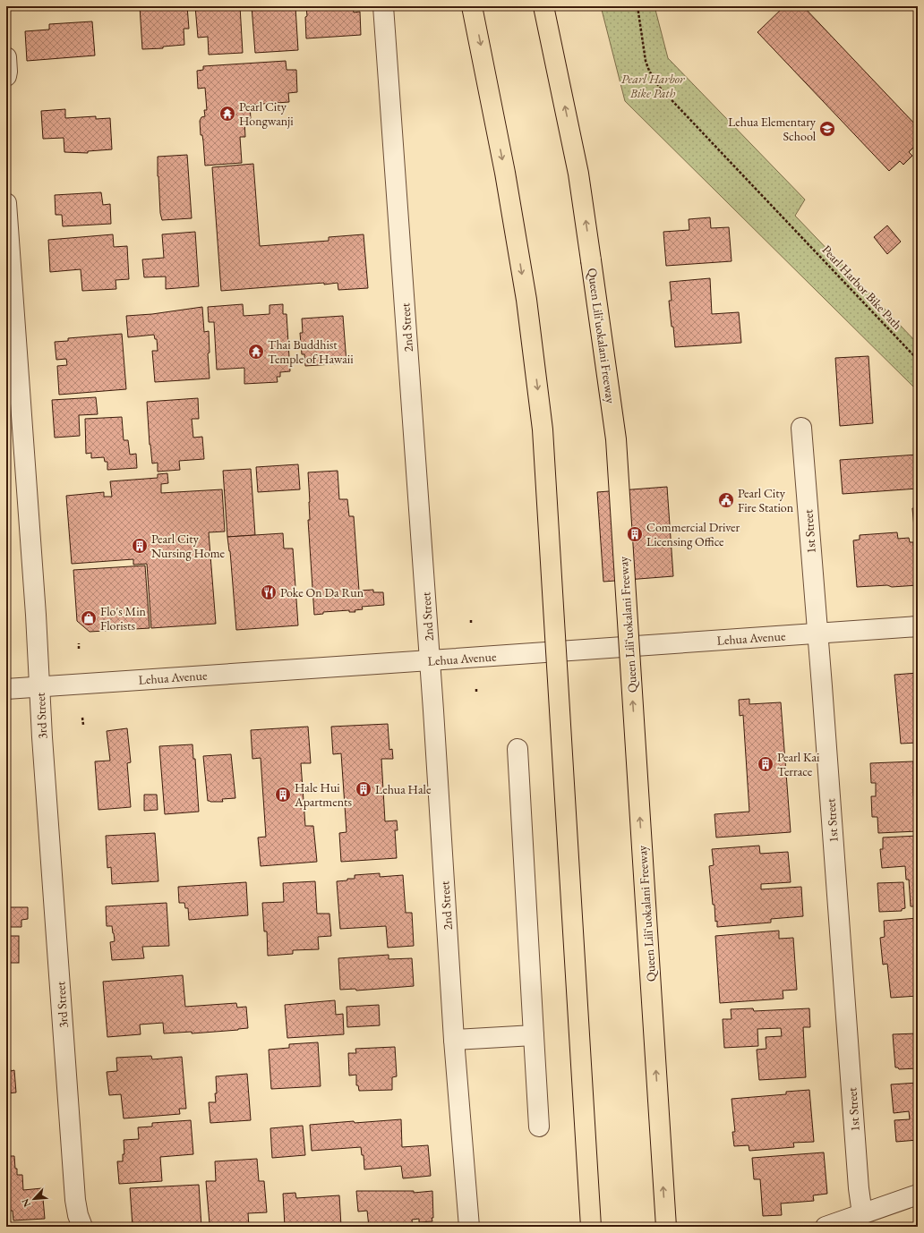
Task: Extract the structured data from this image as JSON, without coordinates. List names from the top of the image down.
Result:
{
  "streets": {
    "highway": ["Queen Liliʻuokalani Freeway"],
    "street": [
      "2nd Street",
      "1st Street",
      "Lehua Avenue",
      "3rd Street"
    ],
    "path": ["Pearl Harbor Bike Path"]
  },
  "crossings": [
    ["2nd Street", "Lehua Avenue"],
    ["1st Street", "Lehua Avenue"],
    ["Lehua Avenue", "3rd Street"]
  ],
  "parks": ["Pearl Harbor Bike Path"],
  "places": {
    "temple": ["Pearl City Hongwanji", "Thai Buddhist Temple of Hawaii"],
    "school or university": ["Lehua Elementary School"],
    "public building": ["Pearl City Fire Station"],
    "building": [
      "Commercial Driver Licensing Office",
      "Pearl City Nursing Home",
      "Pearl Kai Terrace",
      "Lehua Hale",
      "Hale Hui Apartments"
    ],
    "restaurant": ["Poke On Da Run"],
    "shop": ["Flo's Min Florists"]
  },
  "north": "bottom left"
}
